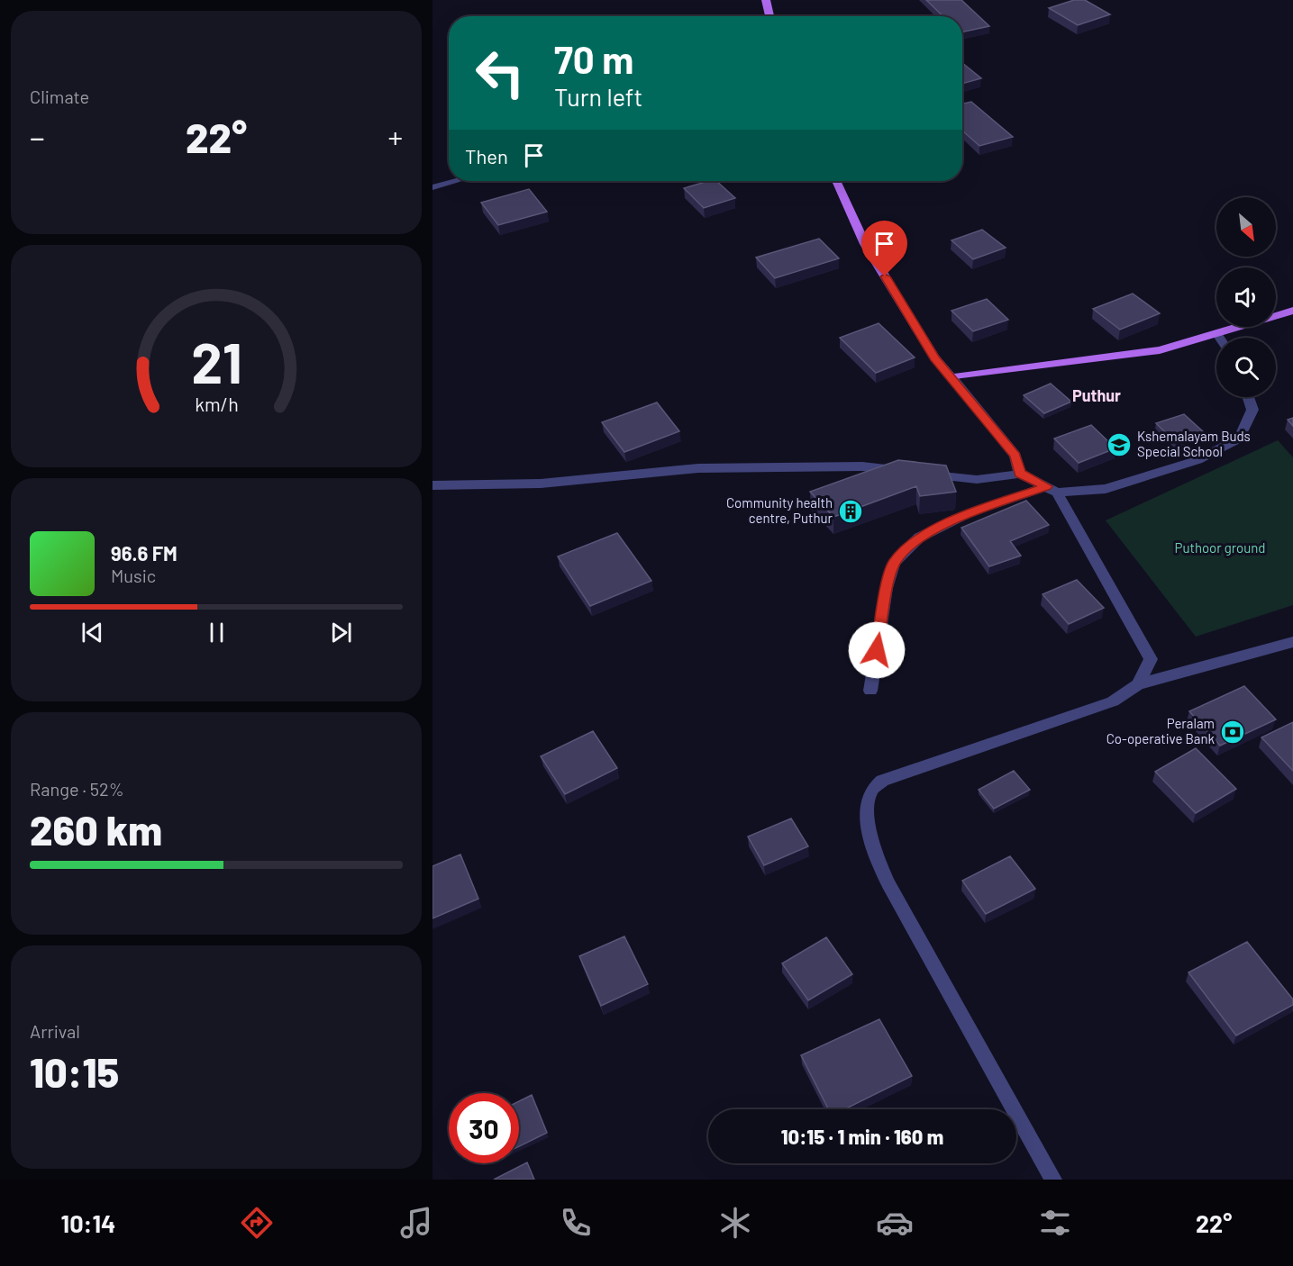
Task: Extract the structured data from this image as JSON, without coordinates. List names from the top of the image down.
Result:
{
  "districts": ["Puthur"],
  "parks": ["Puthoor ground"],
  "places": {
    "school or university": ["Kshemalayam Buds Special School"],
    "building": ["Community health centre, Puthur"],
    "bank": ["Peralam Co-operative Bank"]
  },
  "north": "bottom right",
  "page": {
    "tile": [
      "Climate",
      ["Range · 52%", "260 km"],
      ["Arrival", "10:15"]
    ],
    "turn": ["70 m", "Turn left"],
    "heat": ["−", "22°", "+"],
    "then": "Then",
    "song": ["96.6 FM", "Music"],
    "limit": "30",
    "trip": "10:15 · 1 min · 160 m",
    "tabs": ["10:14", "22°"],
    "gauge": ["21", "km/h"]
  }
}
